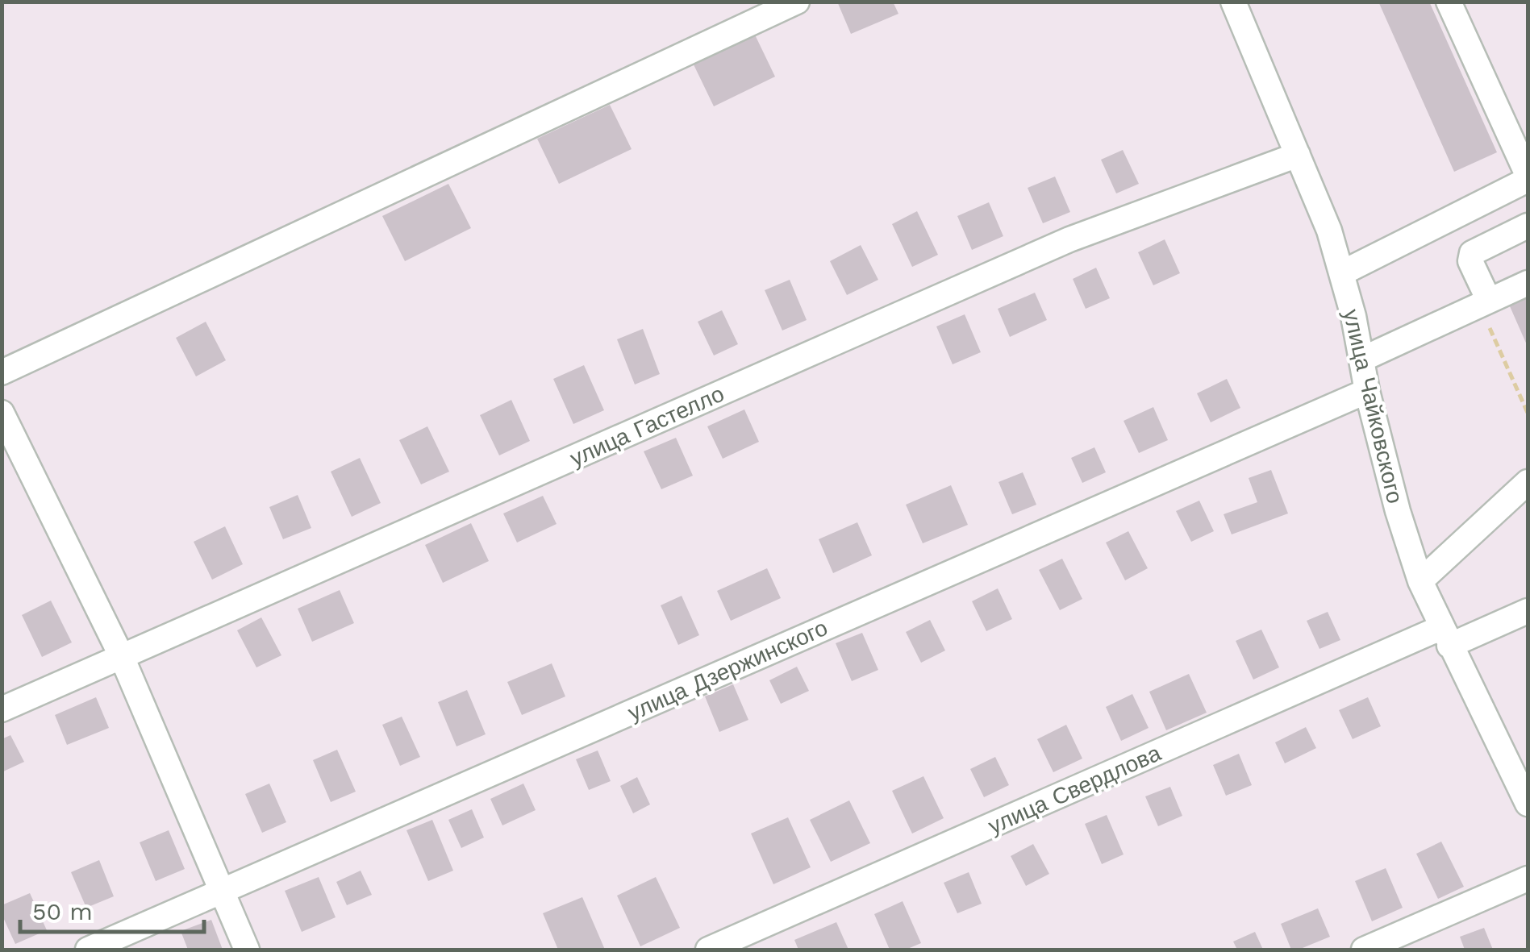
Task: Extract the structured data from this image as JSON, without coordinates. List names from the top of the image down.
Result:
{
  "streets": {
    "street": [
      "улица Чайковского",
      "улица Гастелло",
      "улица Дзержинского",
      "улица Свердлова"
    ]
  },
  "crossings": [
    ["улица Чайковского", "улица Гастелло"],
    ["улица Чайковского", "улица Дзержинского"],
    ["улица Чайковского", "улица Свердлова"]
  ],
  "scale_bar": "50 m"
}
